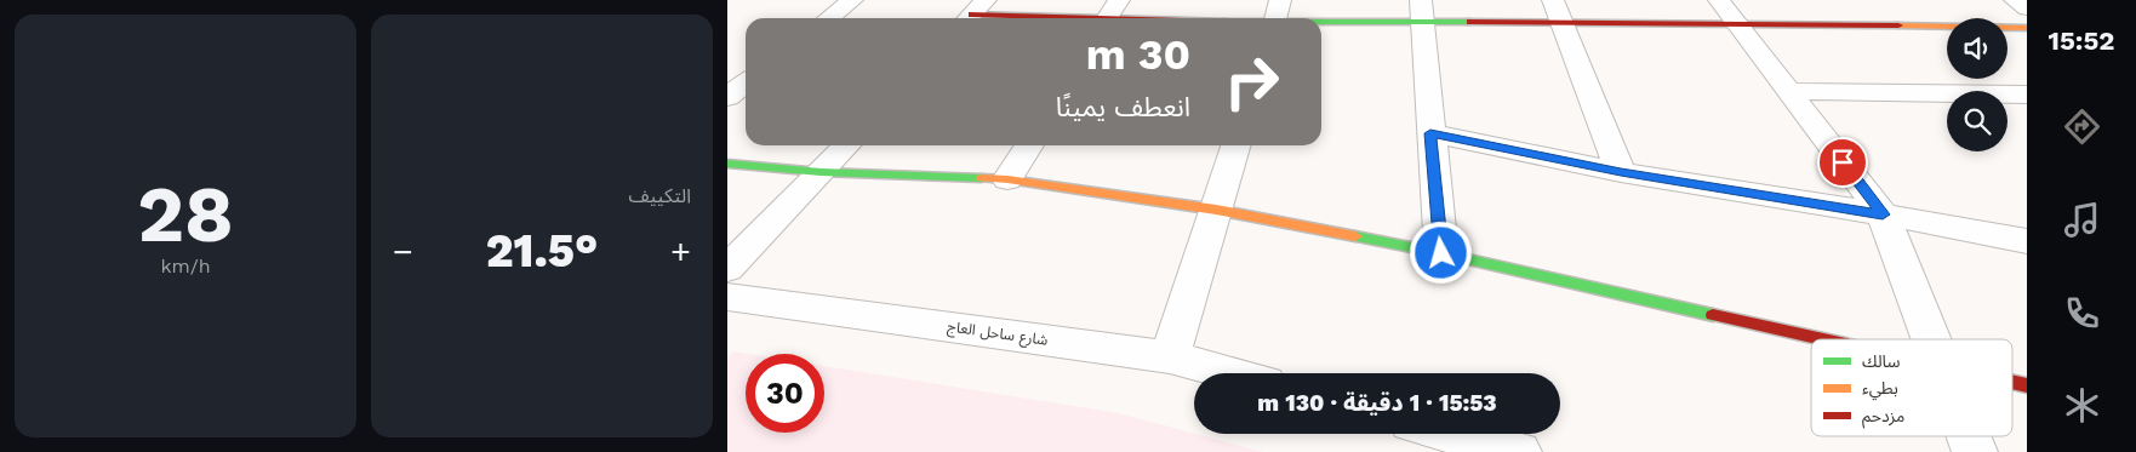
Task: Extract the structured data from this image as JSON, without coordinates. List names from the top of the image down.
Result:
{
  "streets": {
    "street": ["شارع ساحل العاج"]
  },
  "legend": ["سالك", "بطيء", "مزدحم"],
  "page": {
    "tabs": "15:52",
    "tile": [
      "التكييف",
      ["28", "km/h"]
    ],
    "turn": ["30 m", "انعطف يمينًا"],
    "heat": ["−", "21.5°", "+"],
    "limit": "30",
    "trip": "15:53 · 1 دقيقة · 130 m"
  }
}
